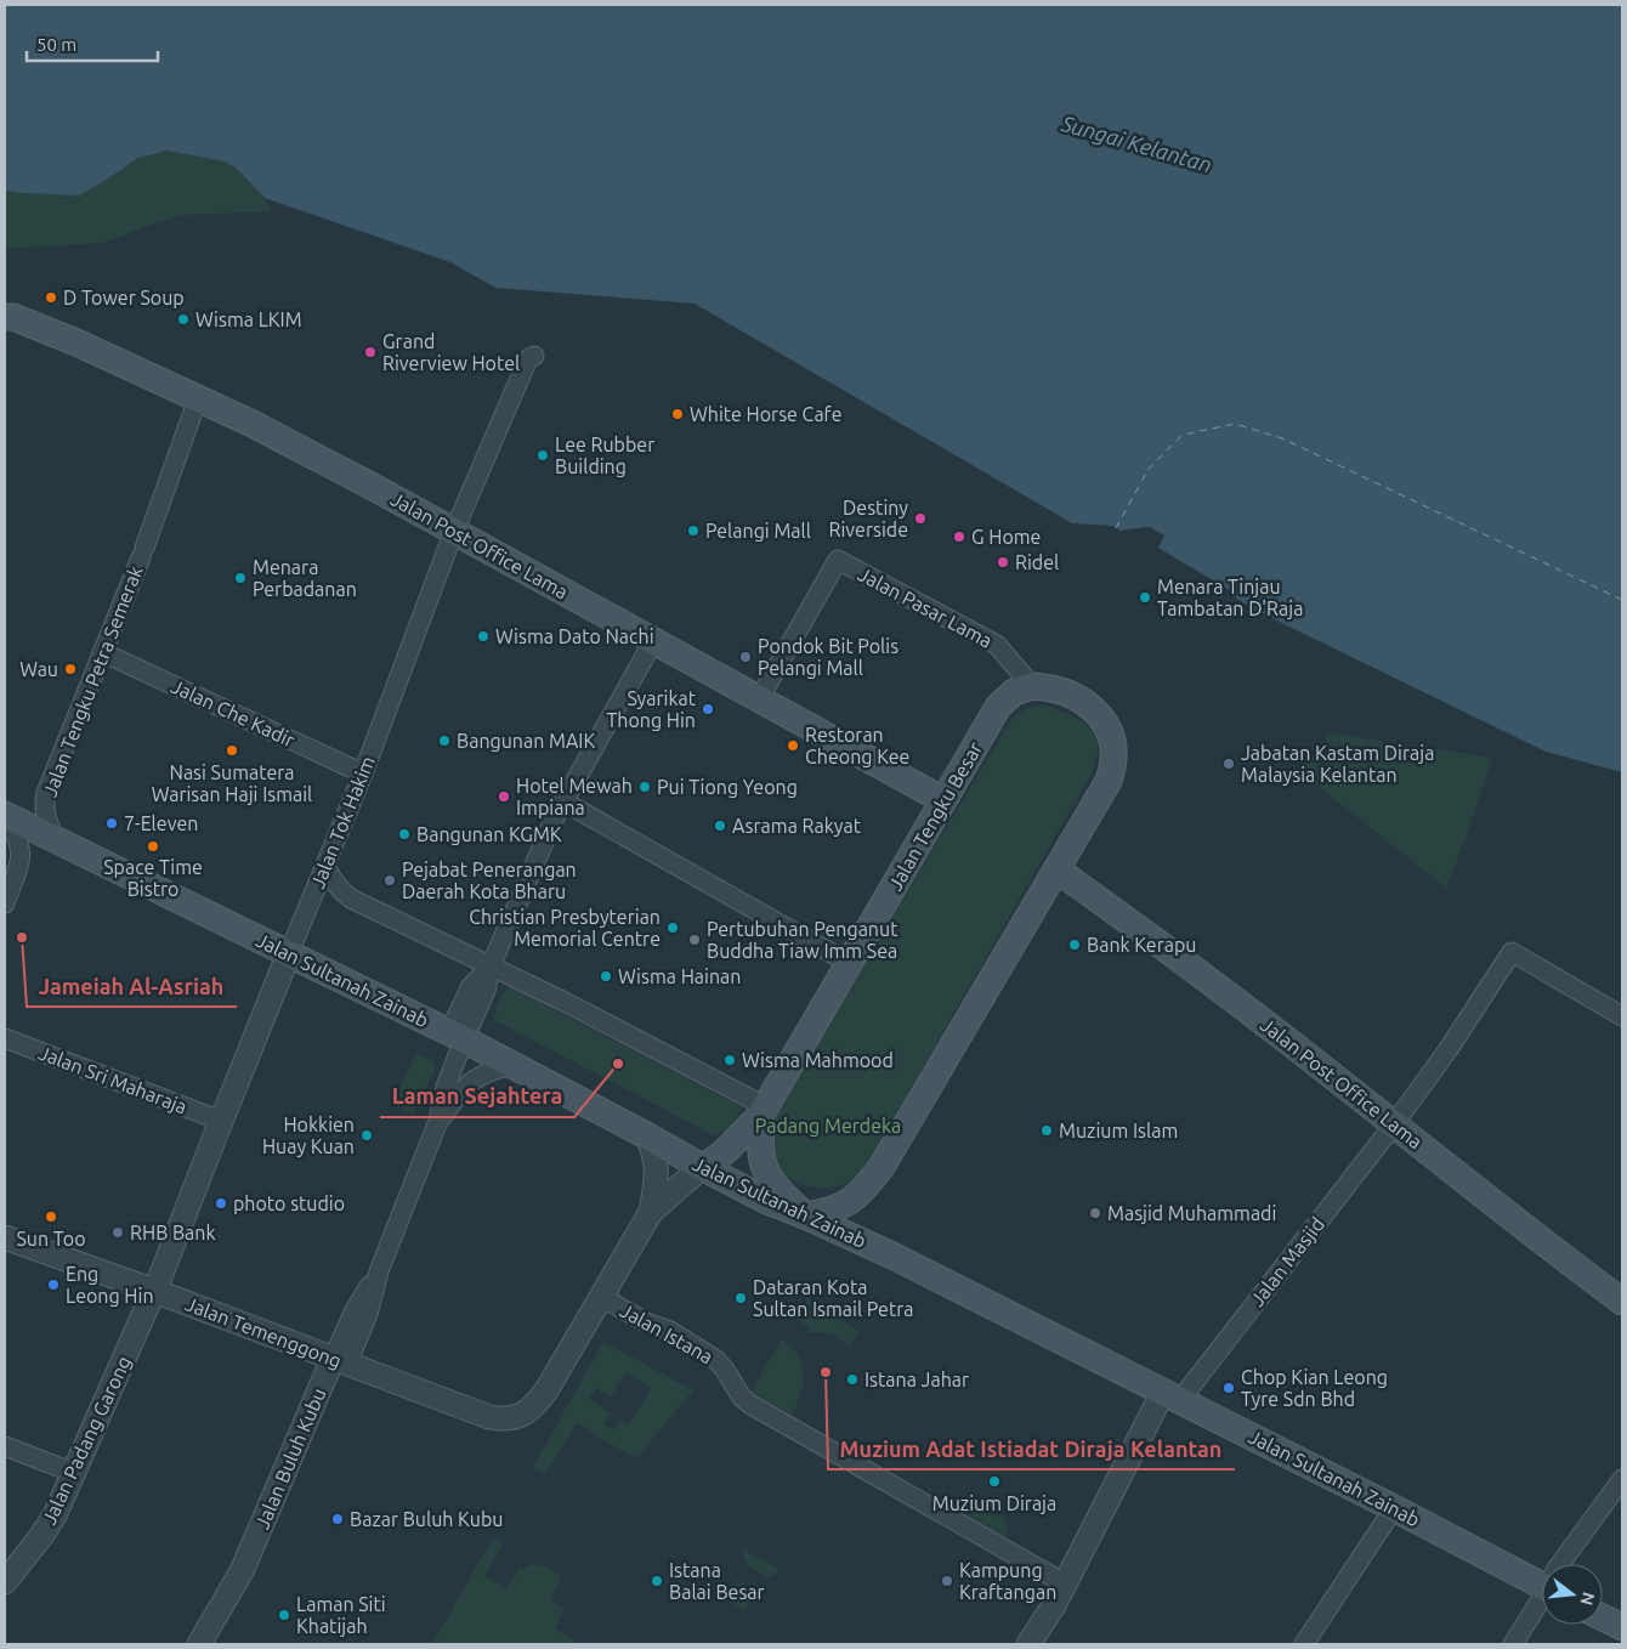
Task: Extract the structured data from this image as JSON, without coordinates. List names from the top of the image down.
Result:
{
  "streets": {
    "main road": ["Jalan Post Office Lama", "Jalan Tengku Besar", "Jalan Sultanah Zainab"],
    "street": [
      "Jalan Pasar Lama",
      "Jalan Tengku Petra Semerak",
      "Jalan Che Kadir",
      "Jalan Tok Hakim",
      "Jalan Sri Maharaja",
      "Jalan Masjid",
      "Jalan Temenggong",
      "Jalan Istana",
      "Jalan Padang Garong",
      "Jalan Buluh Kubu"
    ]
  },
  "crossings": [
    ["Jalan Post Office Lama", "Jalan Pasar Lama"],
    ["Jalan Post Office Lama", "Jalan Tengku Petra Semerak"],
    ["Jalan Post Office Lama", "Jalan Tengku Besar"],
    ["Jalan Post Office Lama", "Jalan Tok Hakim"],
    ["Jalan Post Office Lama", "Jalan Masjid"],
    ["Jalan Post Office Lama", "Jalan Buluh Kubu"],
    ["Jalan Pasar Lama", "Jalan Tengku Besar"],
    ["Jalan Tengku Petra Semerak", "Jalan Che Kadir"],
    ["Jalan Tengku Petra Semerak", "Jalan Sultanah Zainab"],
    ["Jalan Che Kadir", "Jalan Tok Hakim"],
    ["Jalan Tengku Besar", "Jalan Sultanah Zainab"],
    ["Jalan Tok Hakim", "Jalan Sultanah Zainab"],
    ["Jalan Tok Hakim", "Jalan Sri Maharaja"],
    ["Jalan Tok Hakim", "Jalan Temenggong"],
    ["Jalan Tok Hakim", "Jalan Padang Garong"],
    ["Jalan Sultanah Zainab", "Jalan Masjid"],
    ["Jalan Sultanah Zainab", "Jalan Buluh Kubu"],
    ["Jalan Temenggong", "Jalan Istana"],
    ["Jalan Temenggong", "Jalan Padang Garong"],
    ["Jalan Temenggong", "Jalan Buluh Kubu"]
  ],
  "water": ["Sungai Kelantan"],
  "parks": ["Padang Merdeka"],
  "places": [
    "D Tower Soup",
    "Wisma LKIM",
    "Grand Riverview Hotel",
    "White Horse Cafe",
    "Lee Rubber Building",
    "Destiny Riverside",
    "Pelangi Mall",
    "G Home",
    "Ridel",
    "Menara Perbadanan",
    "Menara Tinjau Tambatan D'Raja",
    "Wisma Dato Nachi",
    "Pondok Bit Polis Pelangi Mall",
    "Wau",
    "Syarikat Thong Hin",
    "Bangunan MAIK",
    "Restoran Cheong Kee",
    "Nasi Sumatera Warisan Haji Ismail",
    "Jabatan Kastam Diraja Malaysia Kelantan",
    "Pui Tiong Yeong",
    "Hotel Mewah Impiana",
    "7-Eleven",
    "Asrama Rakyat",
    "Bangunan KGMK",
    "Space Time Bistro",
    "Pejabat Penerangan Daerah Kota Bharu",
    "Christian Presbyterian Memorial Centre",
    "Jameiah Al-Asriah",
    "Pertubuhan Penganut Buddha Tiaw Imm Sea",
    "Bank Kerapu",
    "Wisma Hainan",
    "Wisma Mahmood",
    "Laman Sejahtera",
    "Muzium Islam",
    "Hokkien Huay Kuan",
    "photo studio",
    "Masjid Muhammadi",
    "Sun Too",
    "RHB Bank",
    "Eng Leong Hin",
    "Dataran Kota Sultan Ismail Petra",
    "Muzium Adat Istiadat Diraja Kelantan",
    "Istana Jahar",
    "Chop Kian Leong Tyre Sdn Bhd",
    "Muzium Diraja",
    "Bazar Buluh Kubu",
    "Istana Balai Besar",
    "Kampung Kraftangan",
    "Laman Siti Khatijah"
  ],
  "scale_bar": "50 m",
  "north": "right"
}
